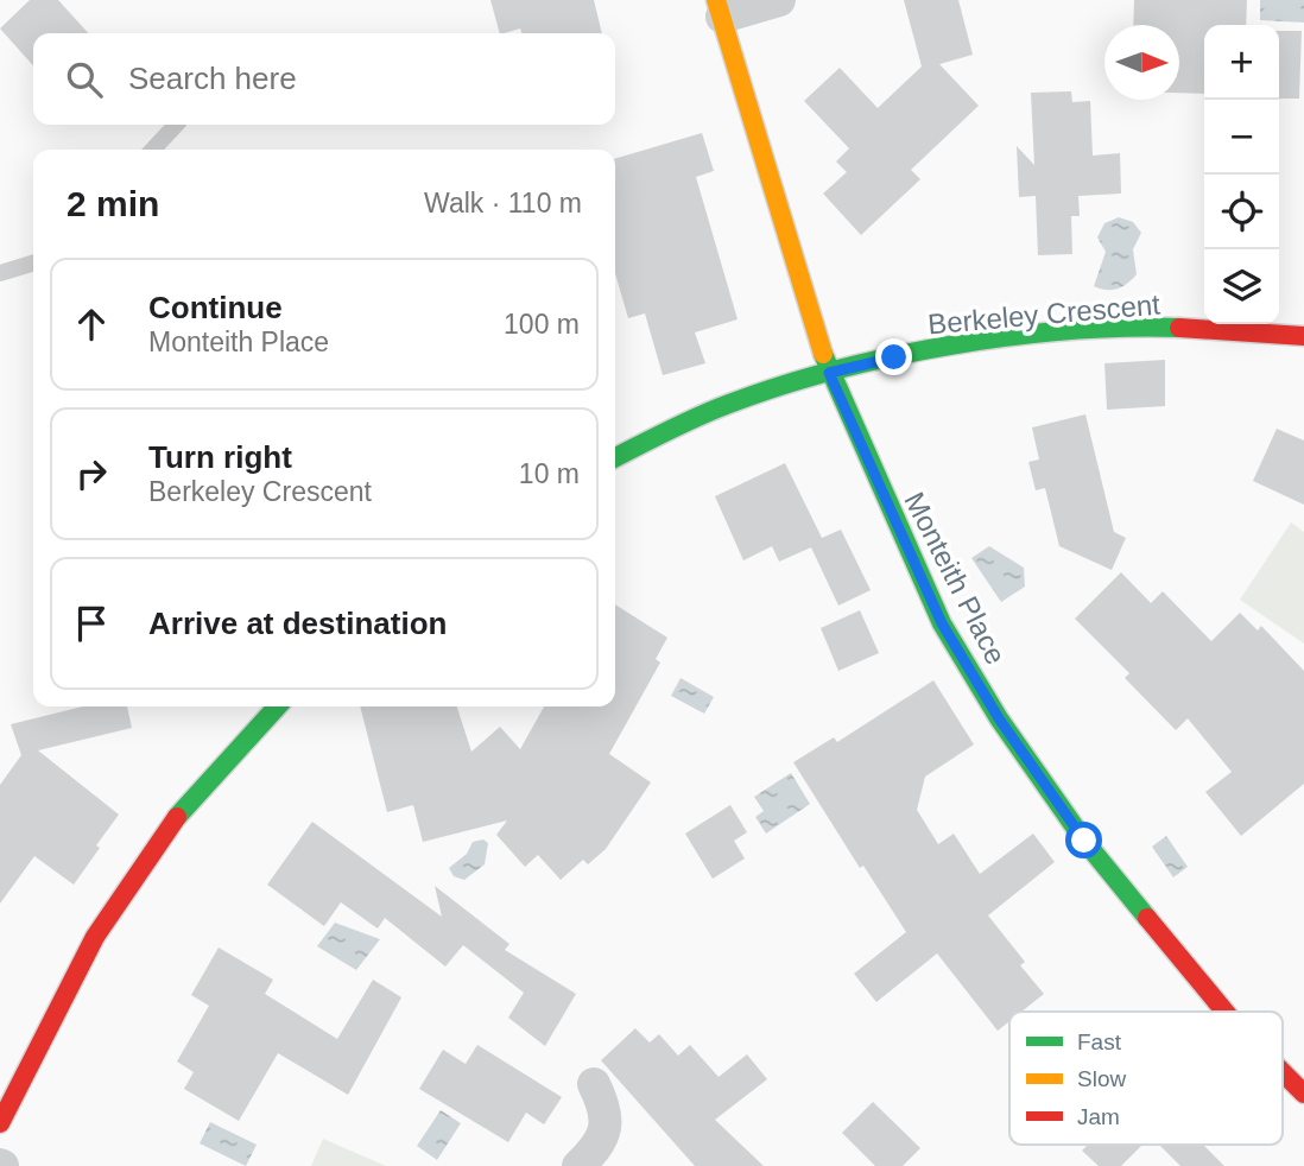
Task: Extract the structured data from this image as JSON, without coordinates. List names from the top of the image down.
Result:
{
  "streets": {
    "street": ["Berkeley Crescent", "Monteith Place"]
  },
  "crossings": [
    ["Berkeley Crescent", "Monteith Place"]
  ],
  "legend": ["Fast", "Slow", "Jam"],
  "north": "right",
  "page": {
    "map_buttons": ["+", "−"],
    "search": "Search here",
    "heading": ["2 min", "Walk · 110 m"],
    "list": [
      ["Continue", "Monteith Place", "100 m"],
      ["Turn right", "Berkeley Crescent", "10 m"],
      "Arrive at destination"
    ]
  }
}
